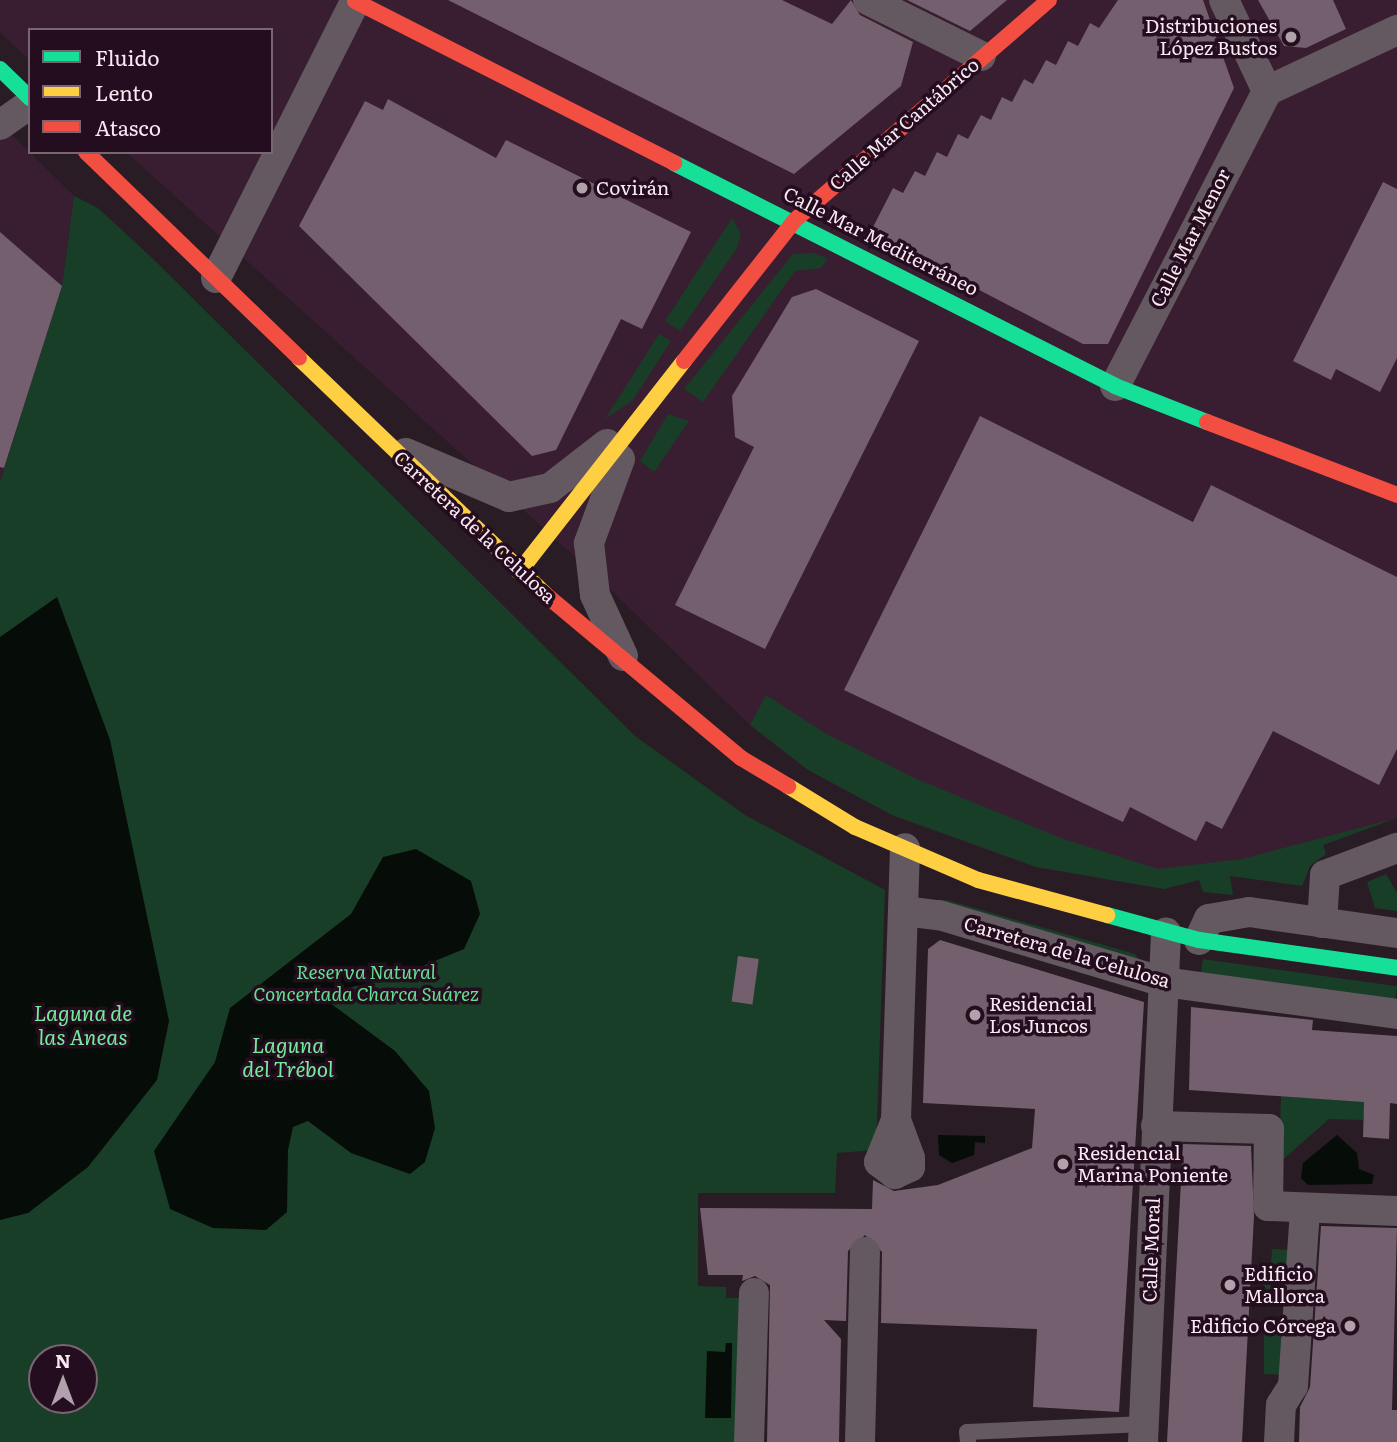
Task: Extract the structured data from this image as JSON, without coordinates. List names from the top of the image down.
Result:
{
  "streets": {
    "main road": ["Calle Mar Cantábrico", "Calle Mar Mediterráneo", "Carretera de la Celulosa"],
    "street": ["Calle Mar Menor", "Calle Moral"]
  },
  "crossings": [
    ["Calle Mar Cantábrico", "Calle Mar Mediterráneo"],
    ["Calle Mar Cantábrico", "Carretera de la Celulosa"],
    ["Calle Mar Menor", "Calle Mar Mediterráneo"],
    ["Carretera de la Celulosa", "Calle Moral"]
  ],
  "water": ["Laguna de las Aneas", "Laguna del Trébol"],
  "parks": ["Reserva Natural Concertada Charca Suárez"],
  "places": [
    "Distribuciones López Bustos",
    "Covirán",
    "Residencial Los Juncos",
    "Residencial Marina Poniente",
    "Edificio Mallorca",
    "Edificio Córcega"
  ],
  "legend": ["Fluido", "Lento", "Atasco"],
  "north": "top"
}
